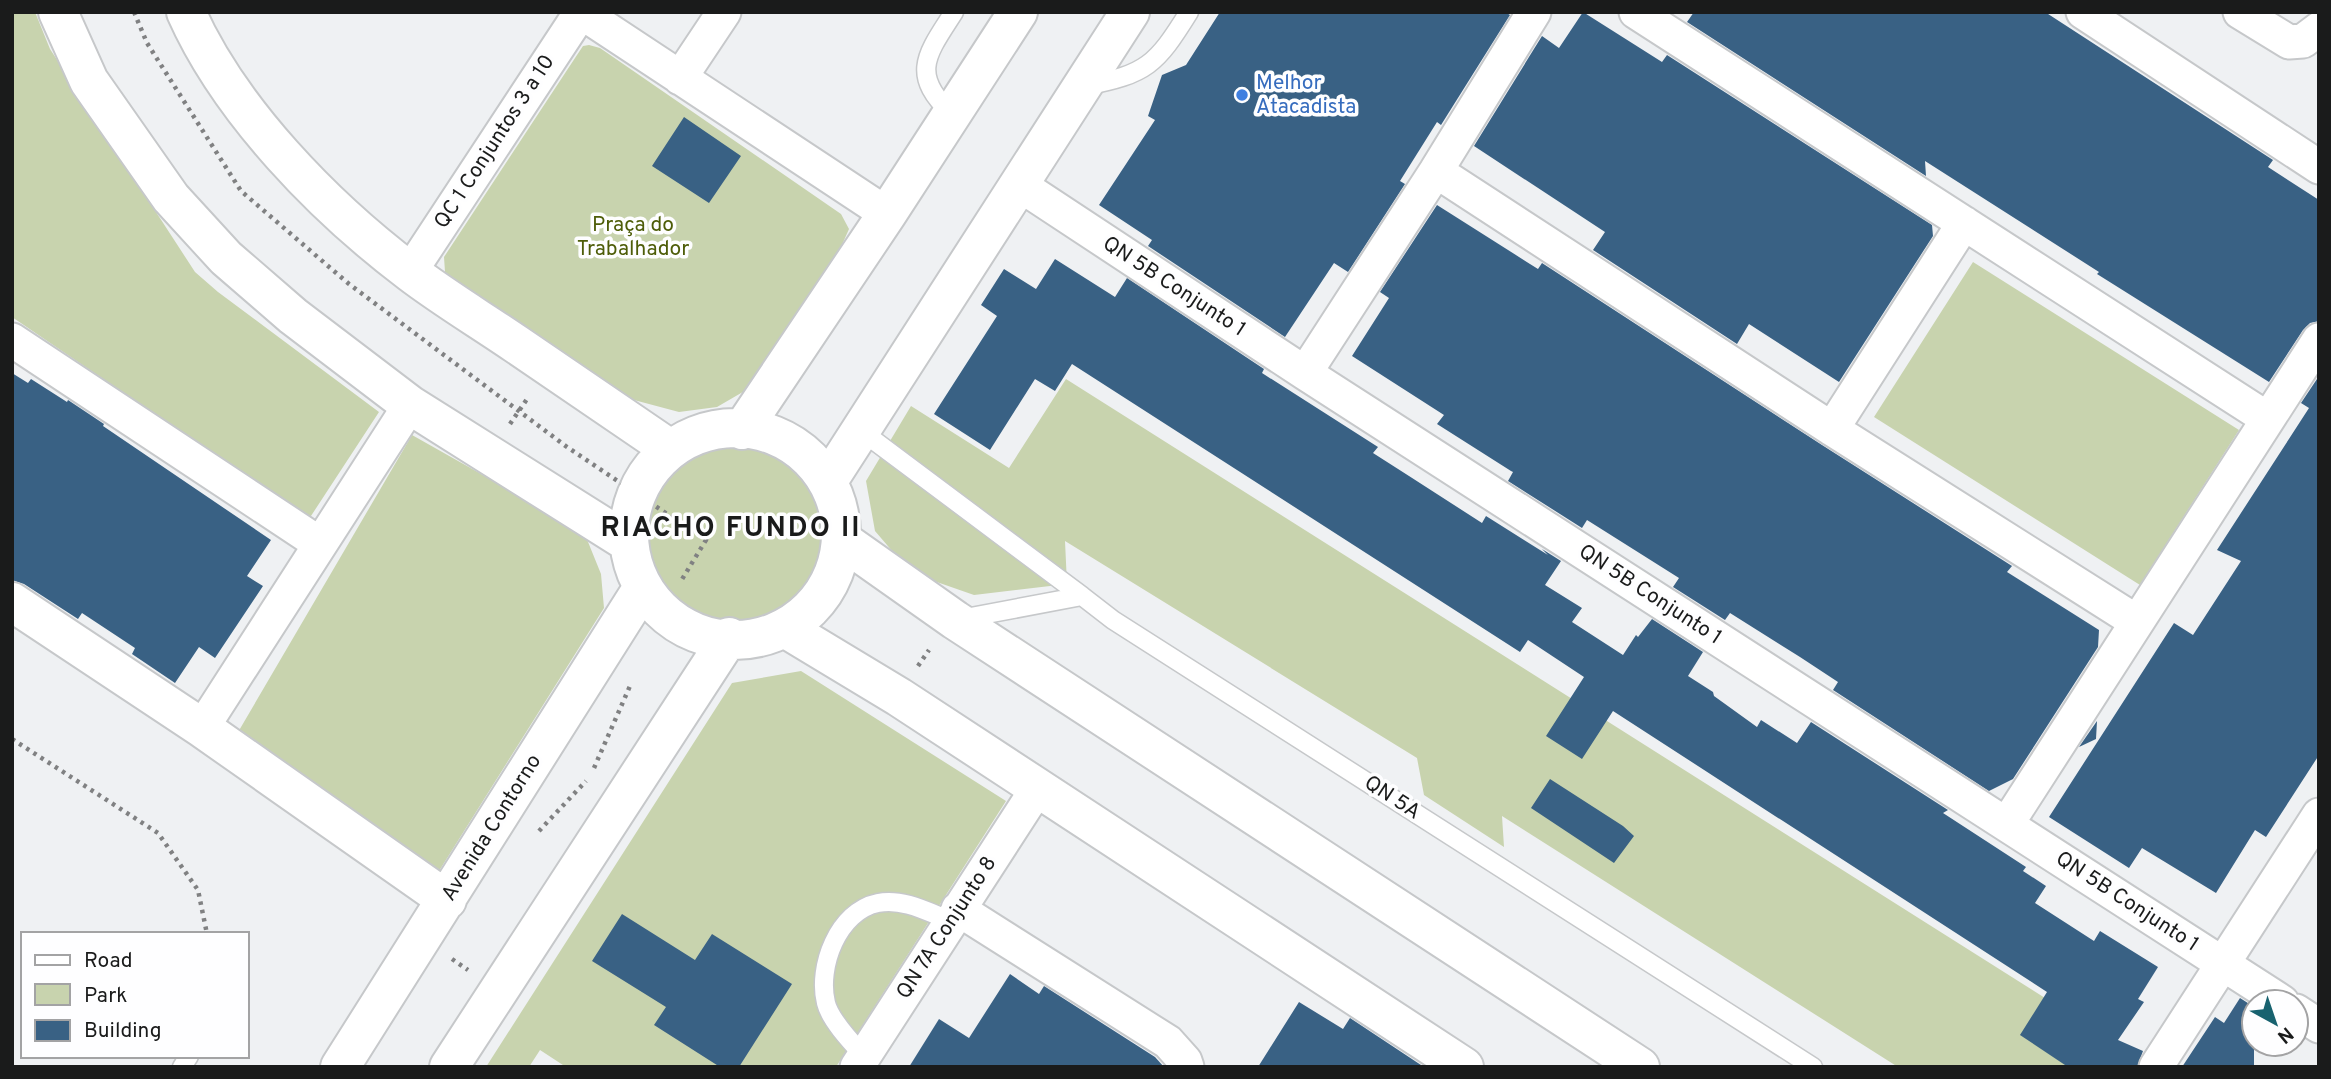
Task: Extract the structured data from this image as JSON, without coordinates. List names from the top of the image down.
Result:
{
  "streets": {
    "main road": ["Avenida Contorno"],
    "street": ["QC 1 Conjuntos 3 a 10", "QN 5B Conjunto 1", "QN 7A Conjunto 8"],
    "lane": ["QN 5A"]
  },
  "districts": ["RIACHO FUNDO II"],
  "parks": ["Praça do Trabalhador"],
  "places": ["Melhor Atacadista"],
  "legend": ["Road", "Park", "Building"],
  "north": "bottom right"
}
